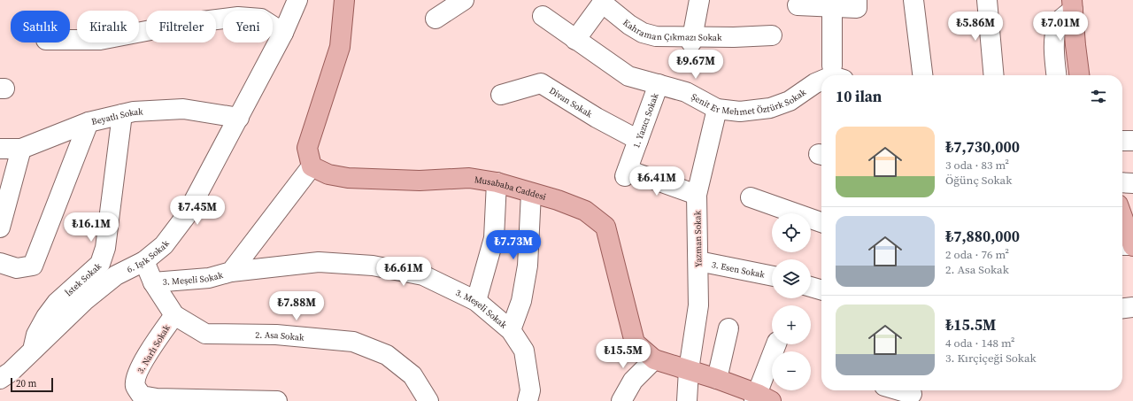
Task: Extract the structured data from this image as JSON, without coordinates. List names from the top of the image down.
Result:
{
  "streets": {
    "main road": ["Musababa Caddesi"],
    "street": [
      "Kahraman Çıkmazı Sokak",
      "Şenit Er Mehmet Öztürk Sokak",
      "Divan Sokak",
      "Beyatlı Sokak",
      "1. Yazıcı Sokak",
      "Yazman Sokak",
      "6. Işık Sokak",
      "3. Esen Sokak",
      "3. Meşeli Sokak",
      "İstek Sokak",
      "2. Asa Sokak",
      "3. Narlı Sokak"
    ]
  },
  "crossings": [
    ["Şenit Er Mehmet Öztürk Sokak", "1. Yazıcı Sokak"],
    ["Şenit Er Mehmet Öztürk Sokak", "Yazman Sokak"],
    ["Divan Sokak", "1. Yazıcı Sokak"],
    ["Beyatlı Sokak", "6. Işık Sokak"],
    ["Beyatlı Sokak", "İstek Sokak"],
    ["1. Yazıcı Sokak", "Yazman Sokak"],
    ["Musababa Caddesi", "Yazman Sokak"],
    ["Musababa Caddesi", "3. Meşeli Sokak"],
    ["Yazman Sokak", "3. Esen Sokak"],
    ["6. Işık Sokak", "İstek Sokak"],
    ["6. Işık Sokak", "2. Asa Sokak"],
    ["3. Meşeli Sokak", "2. Asa Sokak"],
    ["2. Asa Sokak", "3. Narlı Sokak"]
  ],
  "scale_bar": "20 m",
  "page": {
    "chip": [
      "Satılık",
      "Kiralık",
      "Filtreler",
      "Yeni"
    ],
    "price": [
      "₺5.86M",
      "₺7.01M",
      "₺9.67M",
      "₺6.41M",
      "₺7.45M",
      "₺16.1M",
      "₺7.73M",
      "₺6.61M",
      "₺7.88M",
      "₺15.5M"
    ],
    "heading": "10 ilan",
    "list": [
      {
        "name": "₺7,730,000",
        "note": "3 oda · 83 m² · Öğünç Sokak"
      },
      {
        "name": "₺7,880,000",
        "note": "2 oda · 76 m² · 2. Asa Sokak"
      },
      {
        "name": "₺15.5M",
        "note": "4 oda · 148 m² · 3. Kırçiçeği Sokak"
      }
    ],
    "map_buttons": ["+", "−"],
    "scale": "20 m"
  }
}
